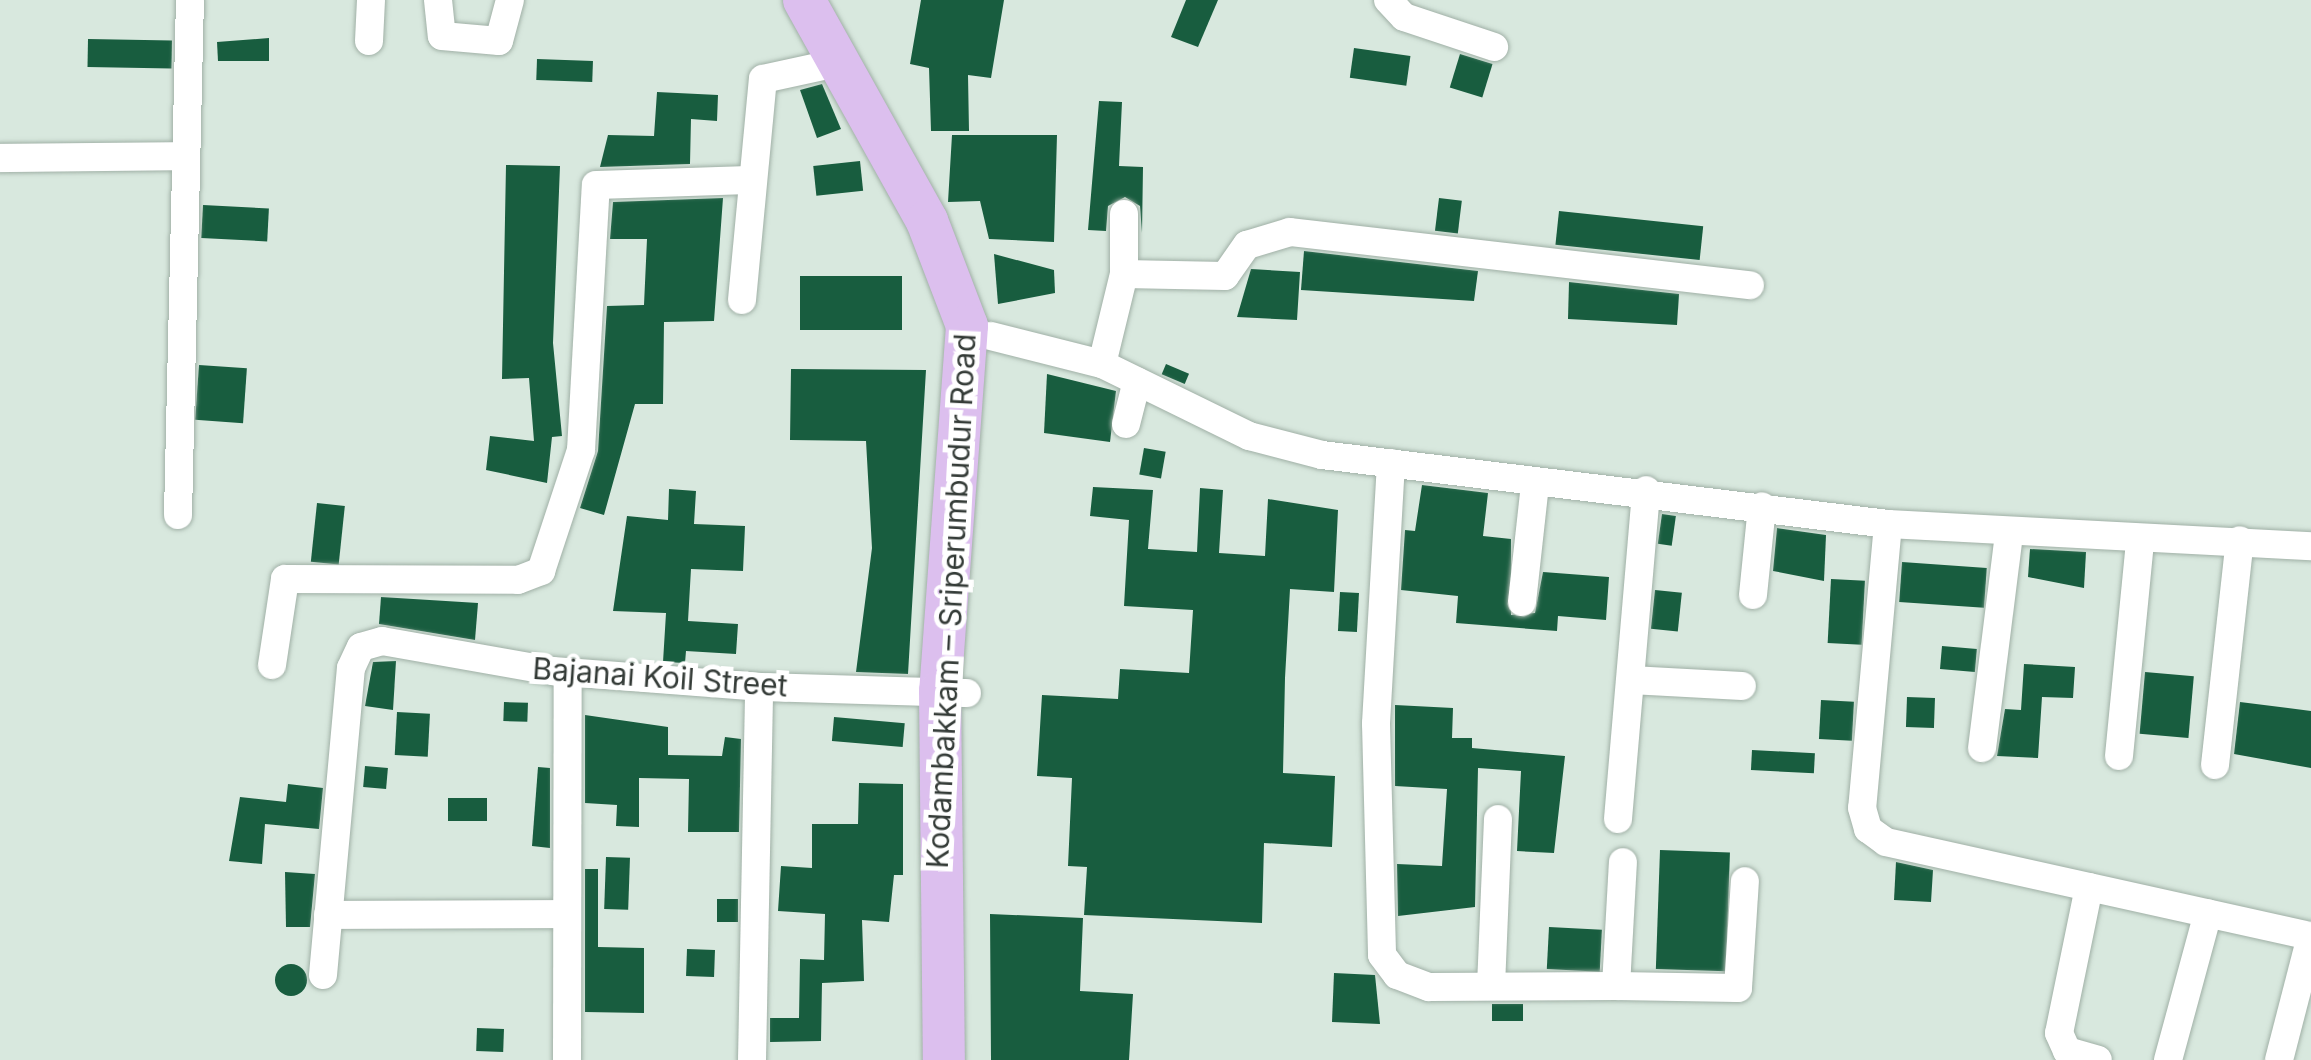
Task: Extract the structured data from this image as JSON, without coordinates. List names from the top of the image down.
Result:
{
  "streets": {
    "main road": ["Kodambakkam – Sriperumbudur Road"],
    "street": ["Bajanai Koil Street"]
  },
  "crossings": [
    ["Kodambakkam – Sriperumbudur Road", "Bajanai Koil Street"]
  ]
}
